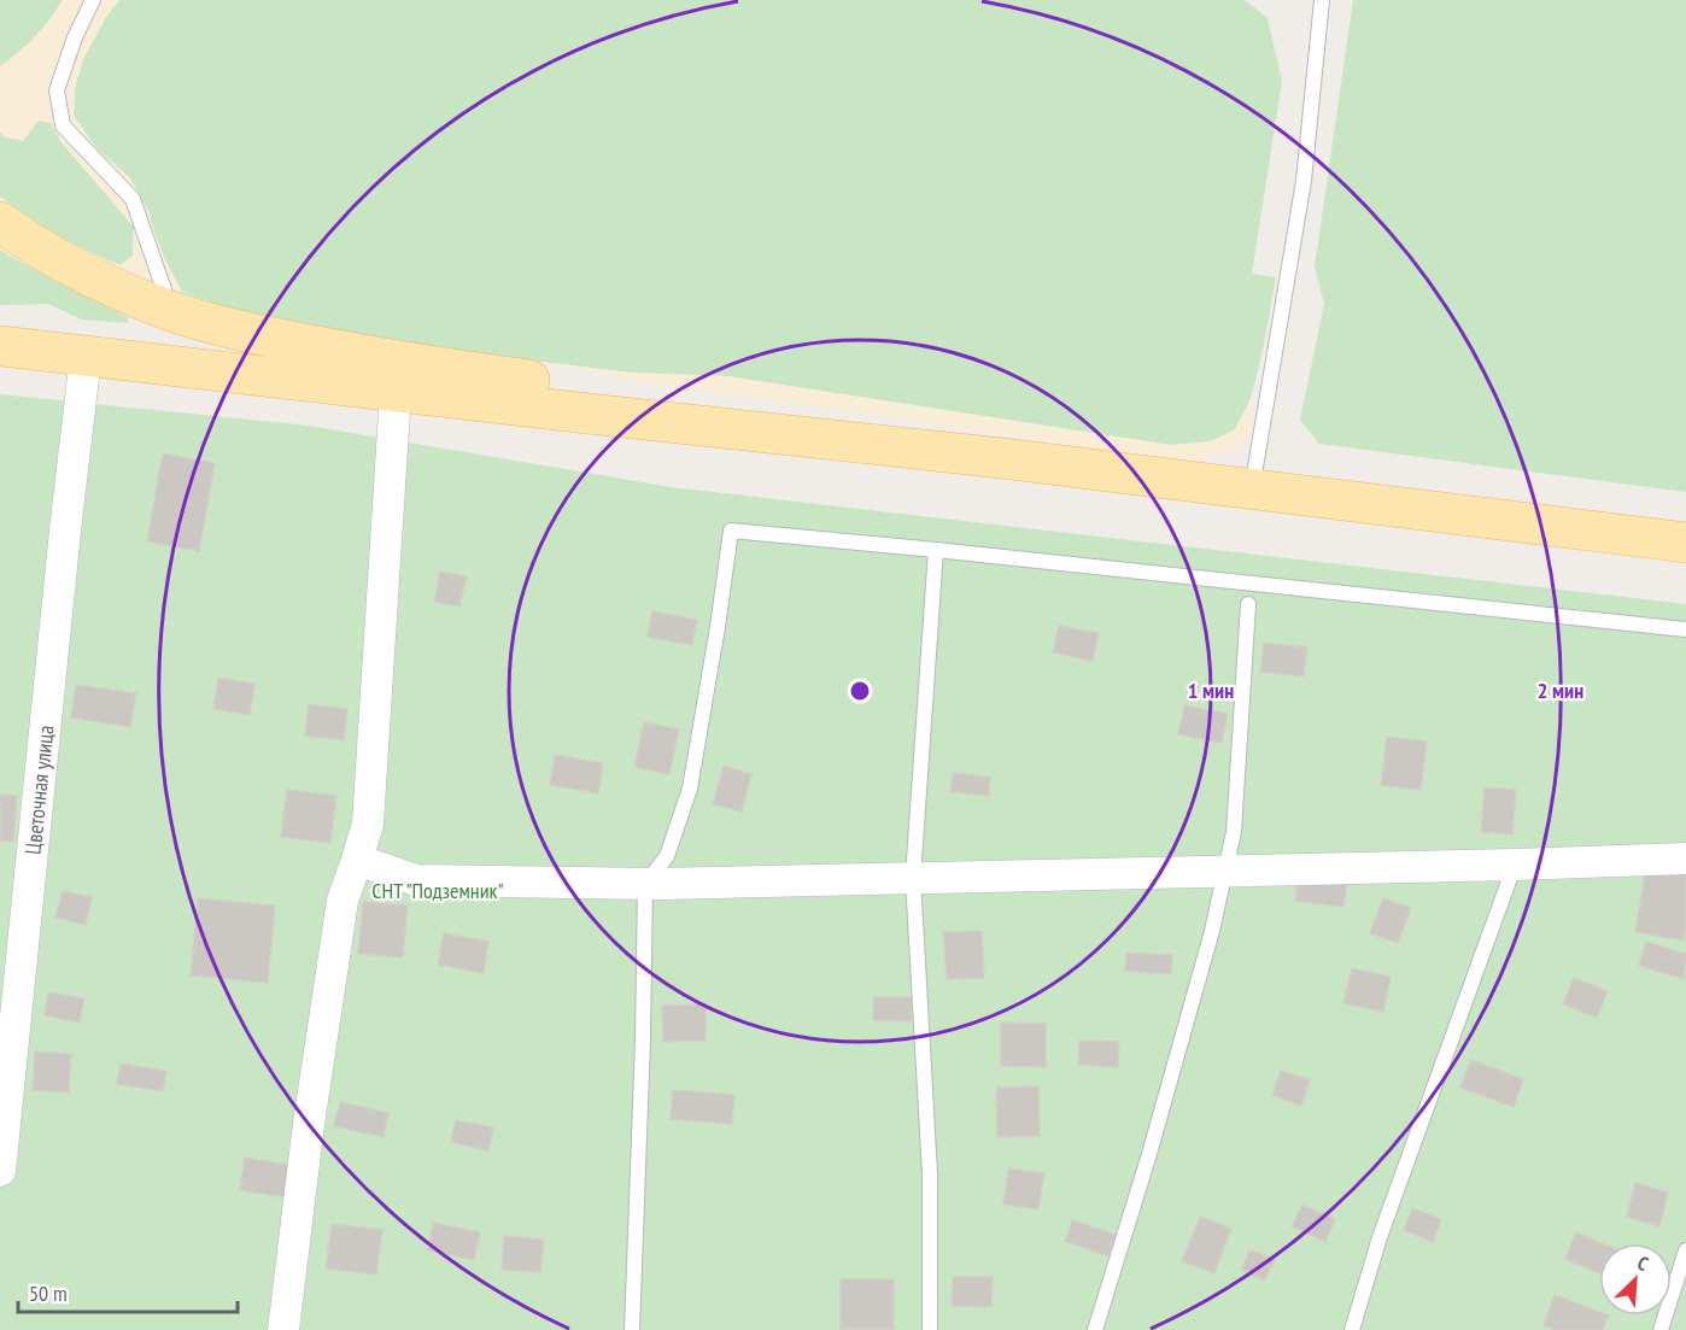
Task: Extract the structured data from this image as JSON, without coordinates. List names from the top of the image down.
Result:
{
  "streets": {
    "street": ["Цветочная улица"]
  },
  "parks": ["СНТ \"Подземник\""],
  "scale_bar": "50 m",
  "north": "top right",
  "rings": ["1 мин", "2 мин"]
}
